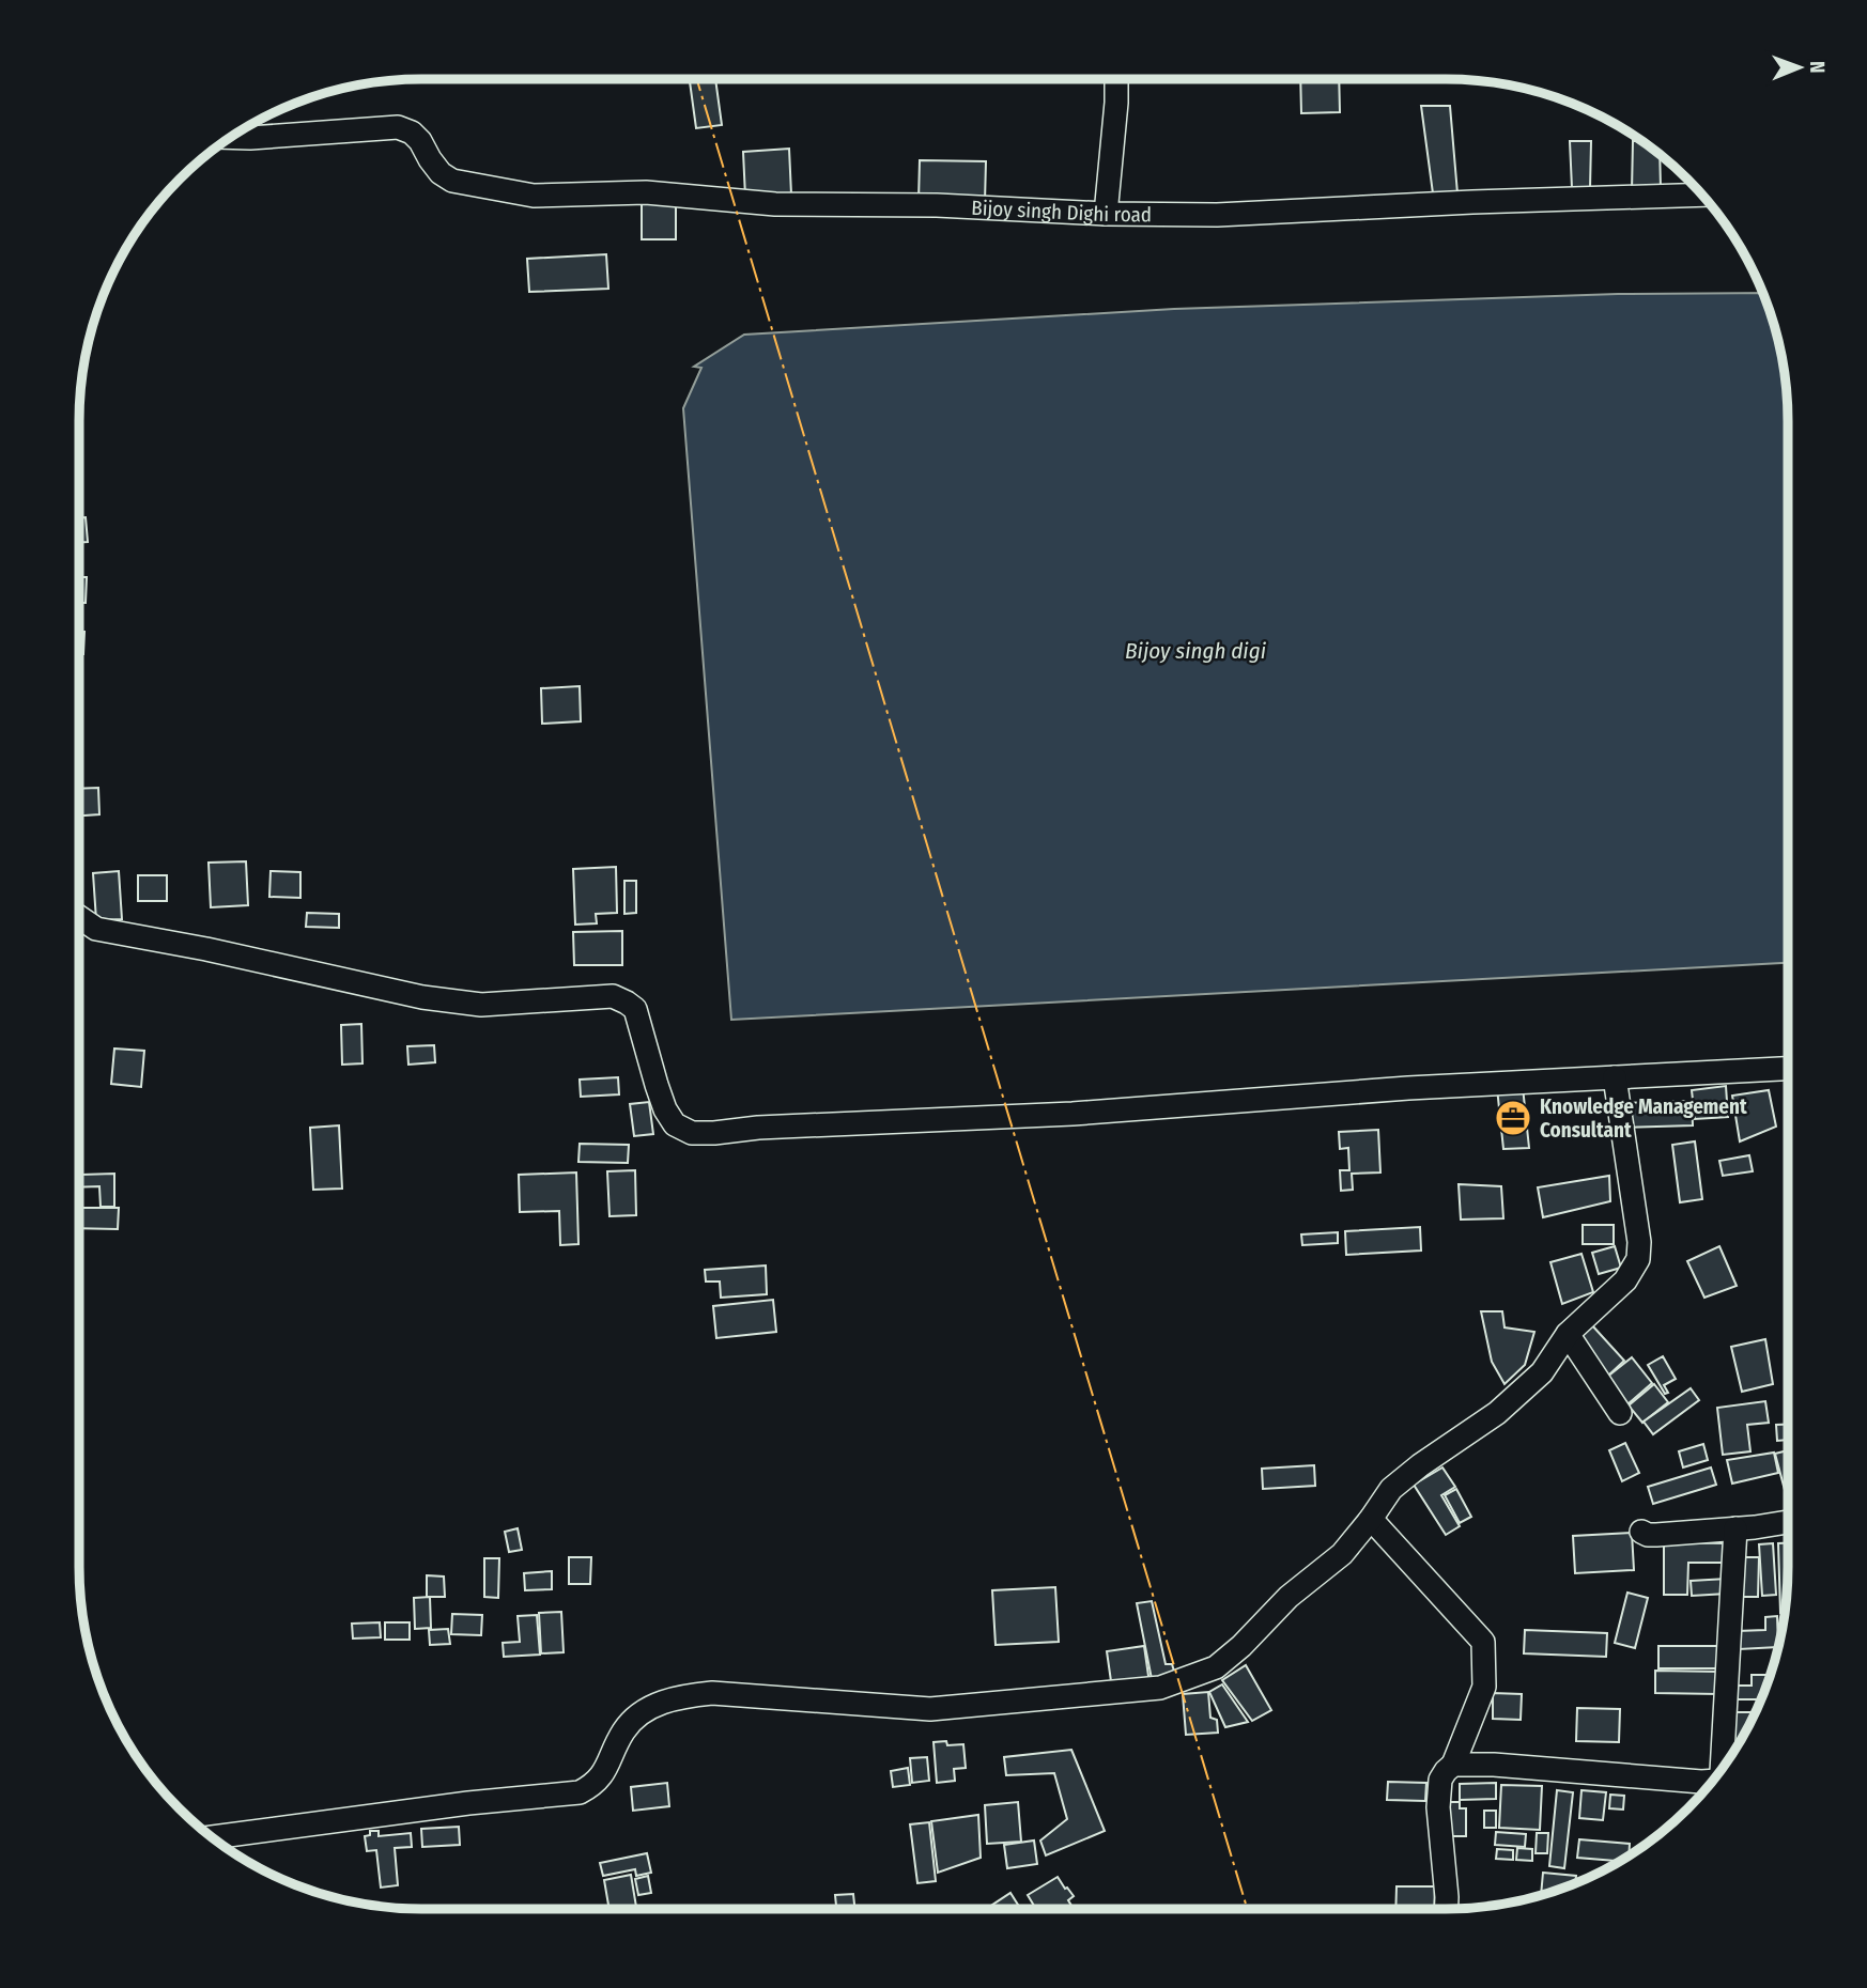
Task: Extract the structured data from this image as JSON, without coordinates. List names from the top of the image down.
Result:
{
  "streets": {
    "street": ["Bijoy singh Dighi road"]
  },
  "water": ["Bijoy singh digi"],
  "places": {
    "office": ["Knowledge Management Consultant"]
  },
  "north": "right"
}
